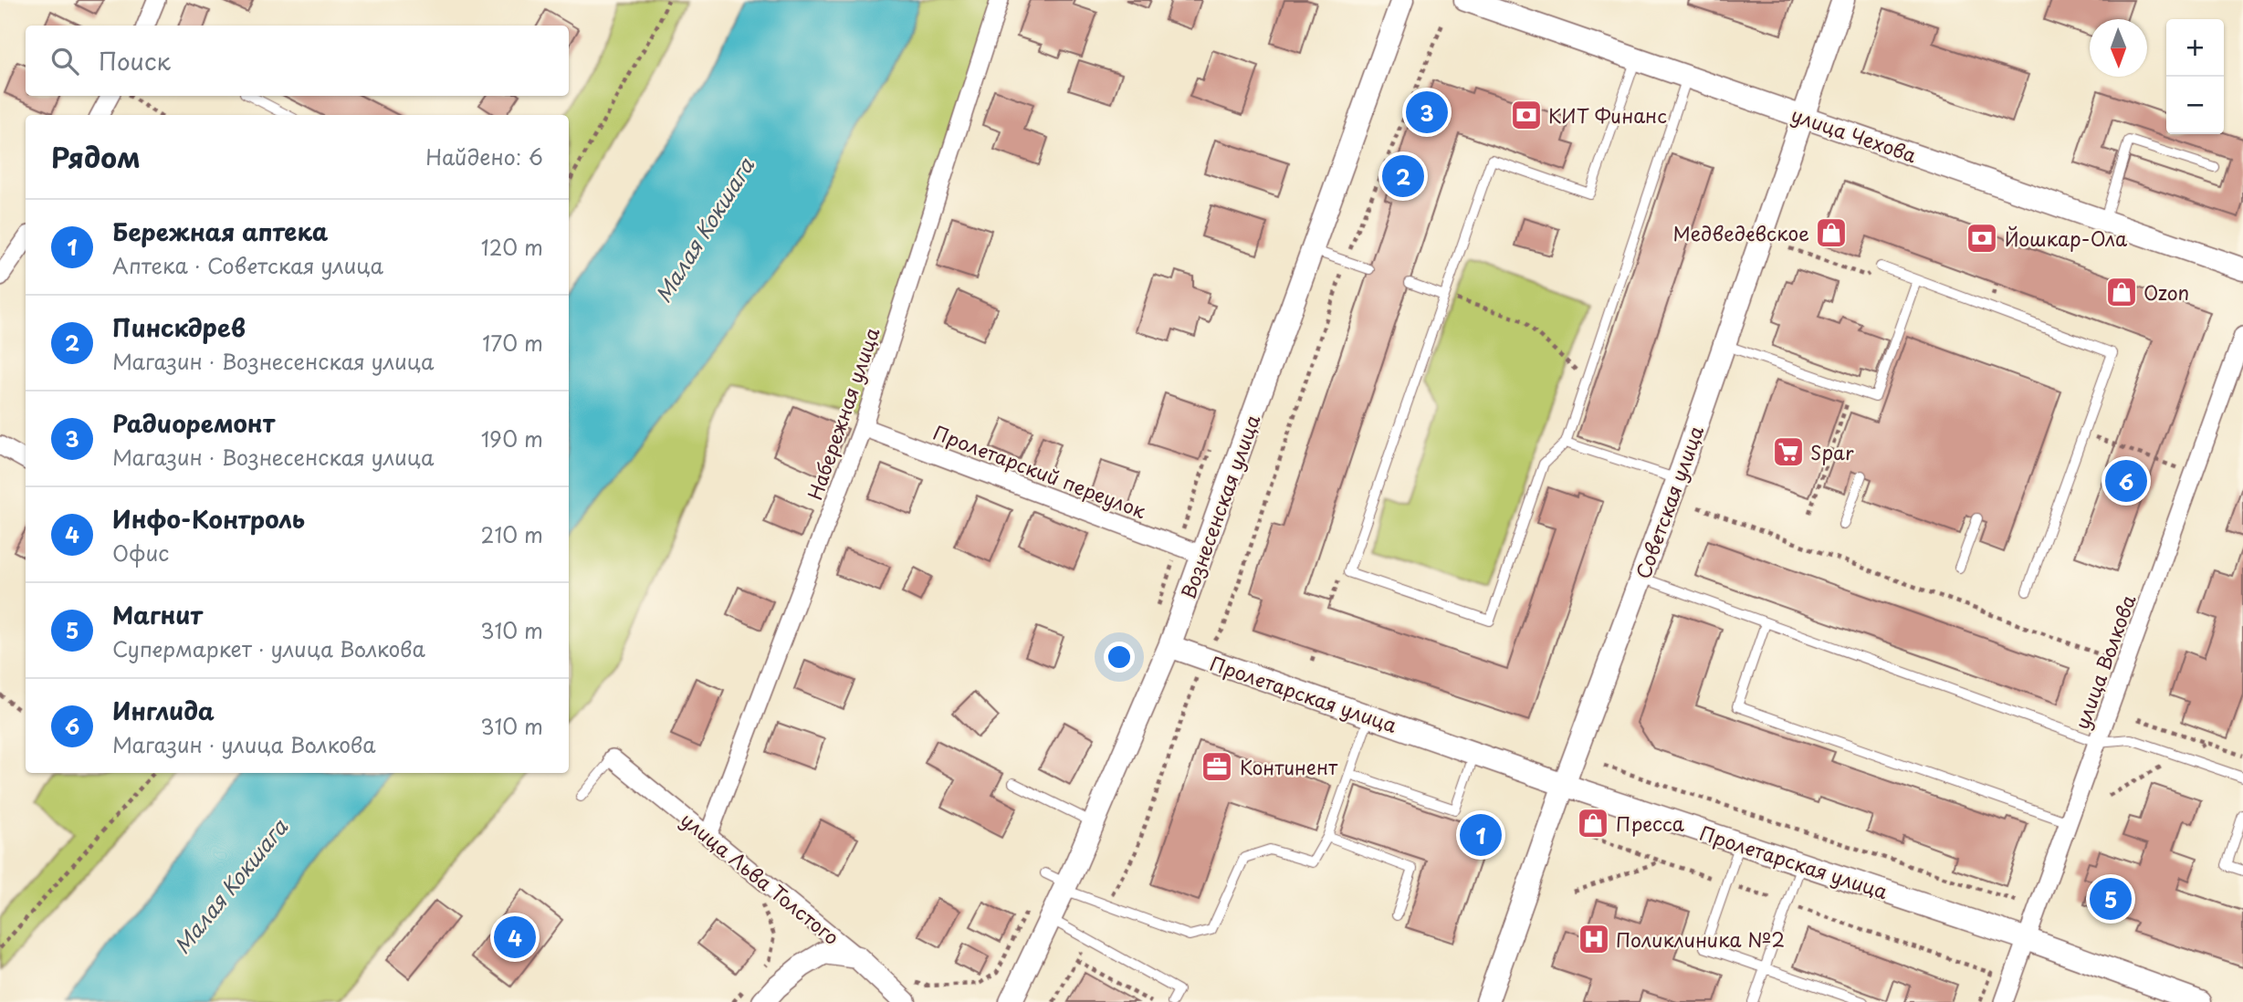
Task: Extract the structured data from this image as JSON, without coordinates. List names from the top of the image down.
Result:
{
  "streets": {
    "street": [
      "улица Чехова",
      "Набережная улица",
      "Пролетарский переулок",
      "Советская улица",
      "Вознесенская улица",
      "улица Волкова",
      "Пролетарская улица",
      "улица Льва Толстого"
    ]
  },
  "crossings": [
    ["улица Чехова", "Советская улица"],
    ["Набережная улица", "Пролетарский переулок"],
    ["Набережная улица", "улица Льва Толстого"],
    ["Пролетарский переулок", "Вознесенская улица"],
    ["Советская улица", "Пролетарская улица"],
    ["Вознесенская улица", "Пролетарская улица"],
    ["улица Волкова", "Пролетарская улица"]
  ],
  "water": ["Малая Кокшага"],
  "places": {
    "bank": ["КИТ Финанс", "Йошкар-Ола"],
    "shop": ["Медведевское", "Ozon", "Пресса"],
    "supermarket": ["Spar"],
    "office": ["Континент"],
    "hospital": ["Поликлиника №2"]
  },
  "north": "bottom",
  "page": {
    "map_buttons": ["+", "−"],
    "search": "Поиск",
    "pins": [
      "3",
      "2",
      "6",
      "1",
      "5",
      "4"
    ],
    "heading": ["Рядом", "Найдено: 6"],
    "list": [
      {
        "mark": "1",
        "name": "Бережная аптека",
        "note": "Аптека · Советская улица",
        "value": "120 m"
      },
      {
        "mark": "2",
        "name": "Пинскдрев",
        "note": "Магазин · Вознесенская улица",
        "value": "170 m"
      },
      {
        "mark": "3",
        "name": "Радиоремонт",
        "note": "Магазин · Вознесенская улица",
        "value": "190 m"
      },
      {
        "mark": "4",
        "name": "Инфо-Контроль",
        "note": "Офис",
        "value": "210 m"
      },
      {
        "mark": "5",
        "name": "Магнит",
        "note": "Супермаркет · улица Волкова",
        "value": "310 m"
      },
      {
        "mark": "6",
        "name": "Инглида",
        "note": "Магазин · улица Волкова",
        "value": "310 m"
      }
    ]
  }
}
